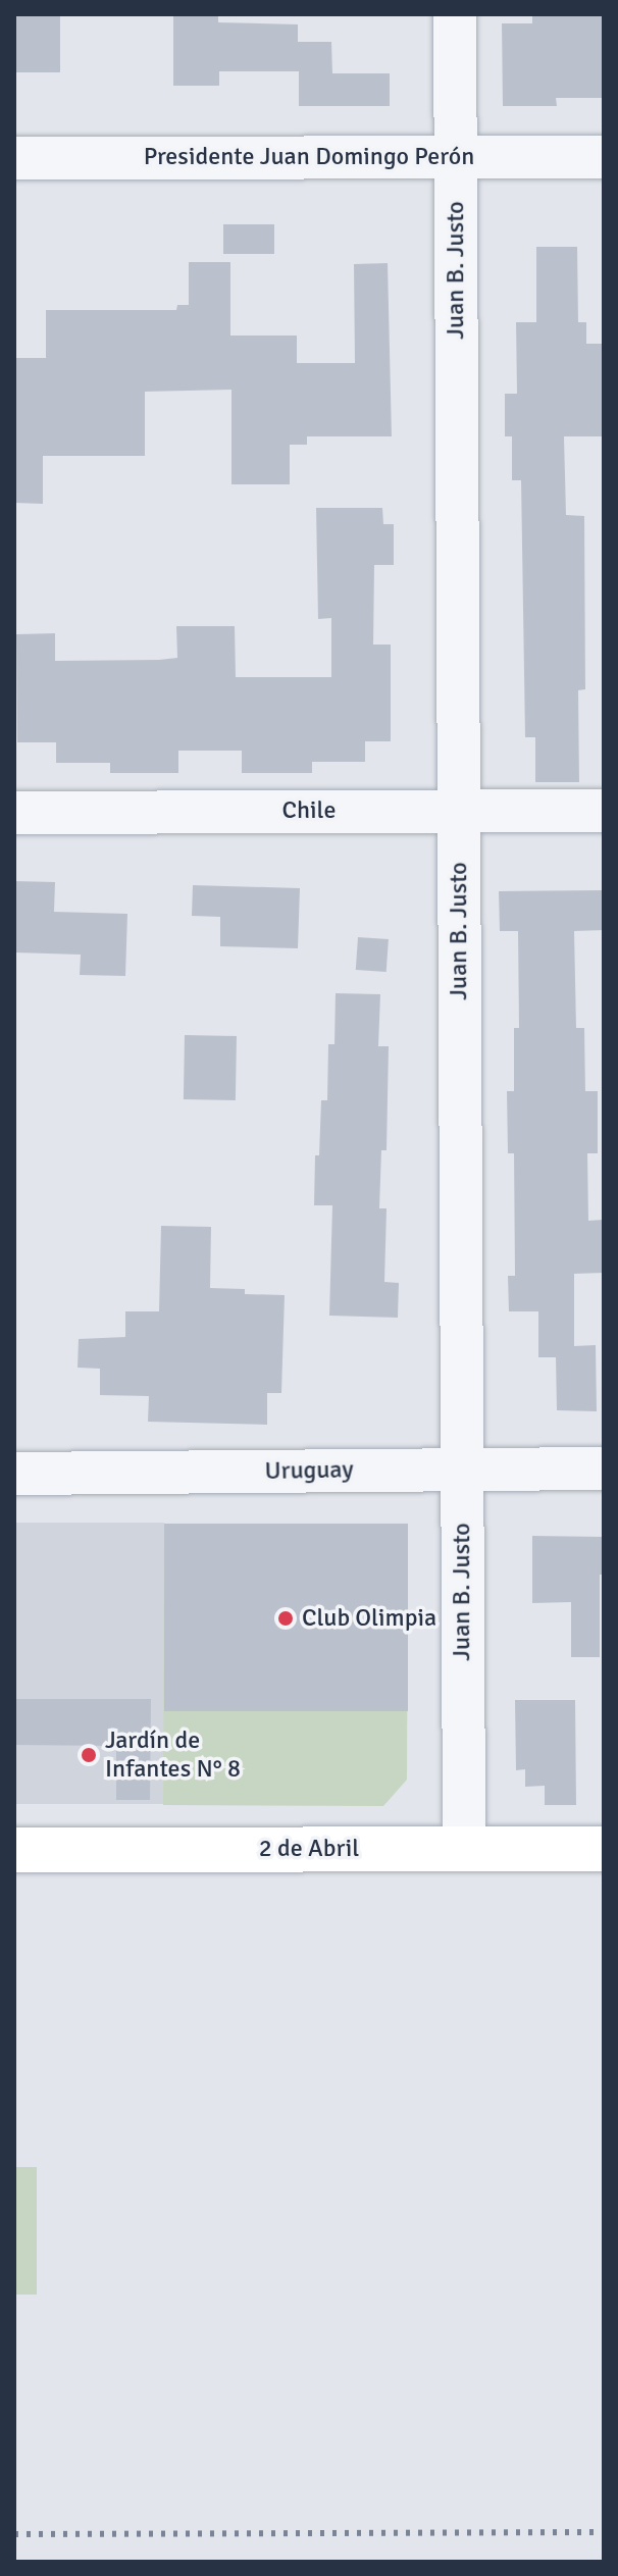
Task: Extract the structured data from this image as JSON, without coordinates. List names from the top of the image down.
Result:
{
  "streets": {
    "main road": ["2 de Abril"],
    "street": [
      "Presidente Juan Domingo Perón",
      "Juan B. Justo",
      "Chile",
      "Uruguay"
    ]
  },
  "crossings": [
    ["Presidente Juan Domingo Perón", "Juan B. Justo"],
    ["Juan B. Justo", "Chile"],
    ["Juan B. Justo", "Uruguay"],
    ["Juan B. Justo", "2 de Abril"]
  ],
  "places": ["Club Olimpia", "Jardín de Infantes N° 8"]
}
